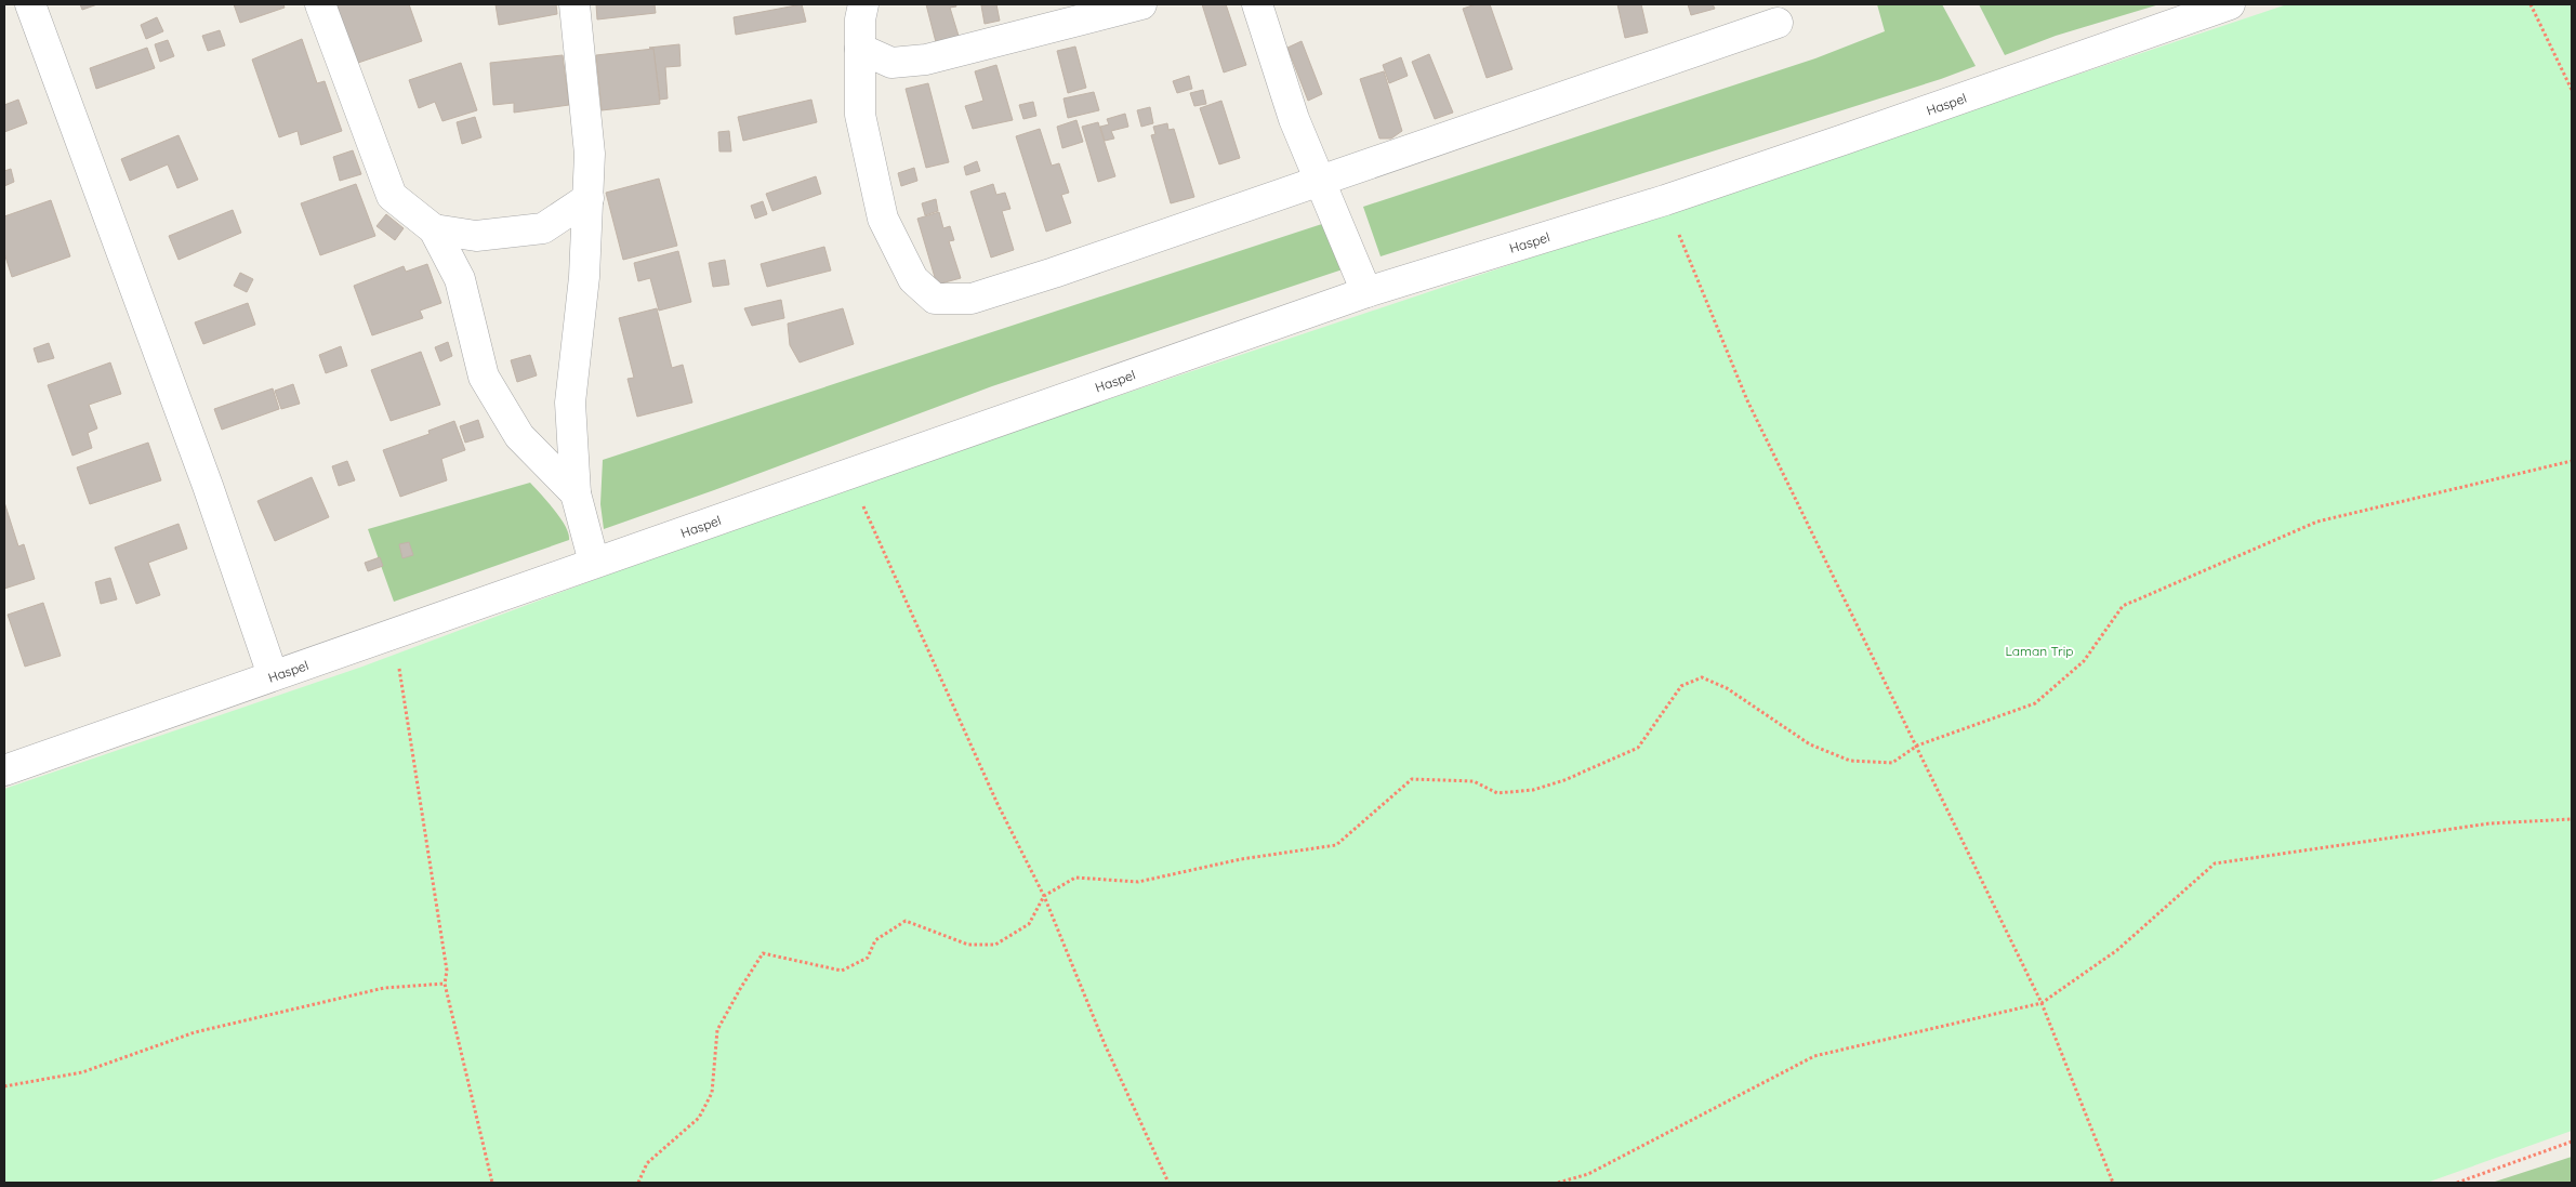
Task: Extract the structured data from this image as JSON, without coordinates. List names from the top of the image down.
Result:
{
  "streets": {
    "street": ["Haspel"]
  },
  "parks": ["Laman Trip"]
}
